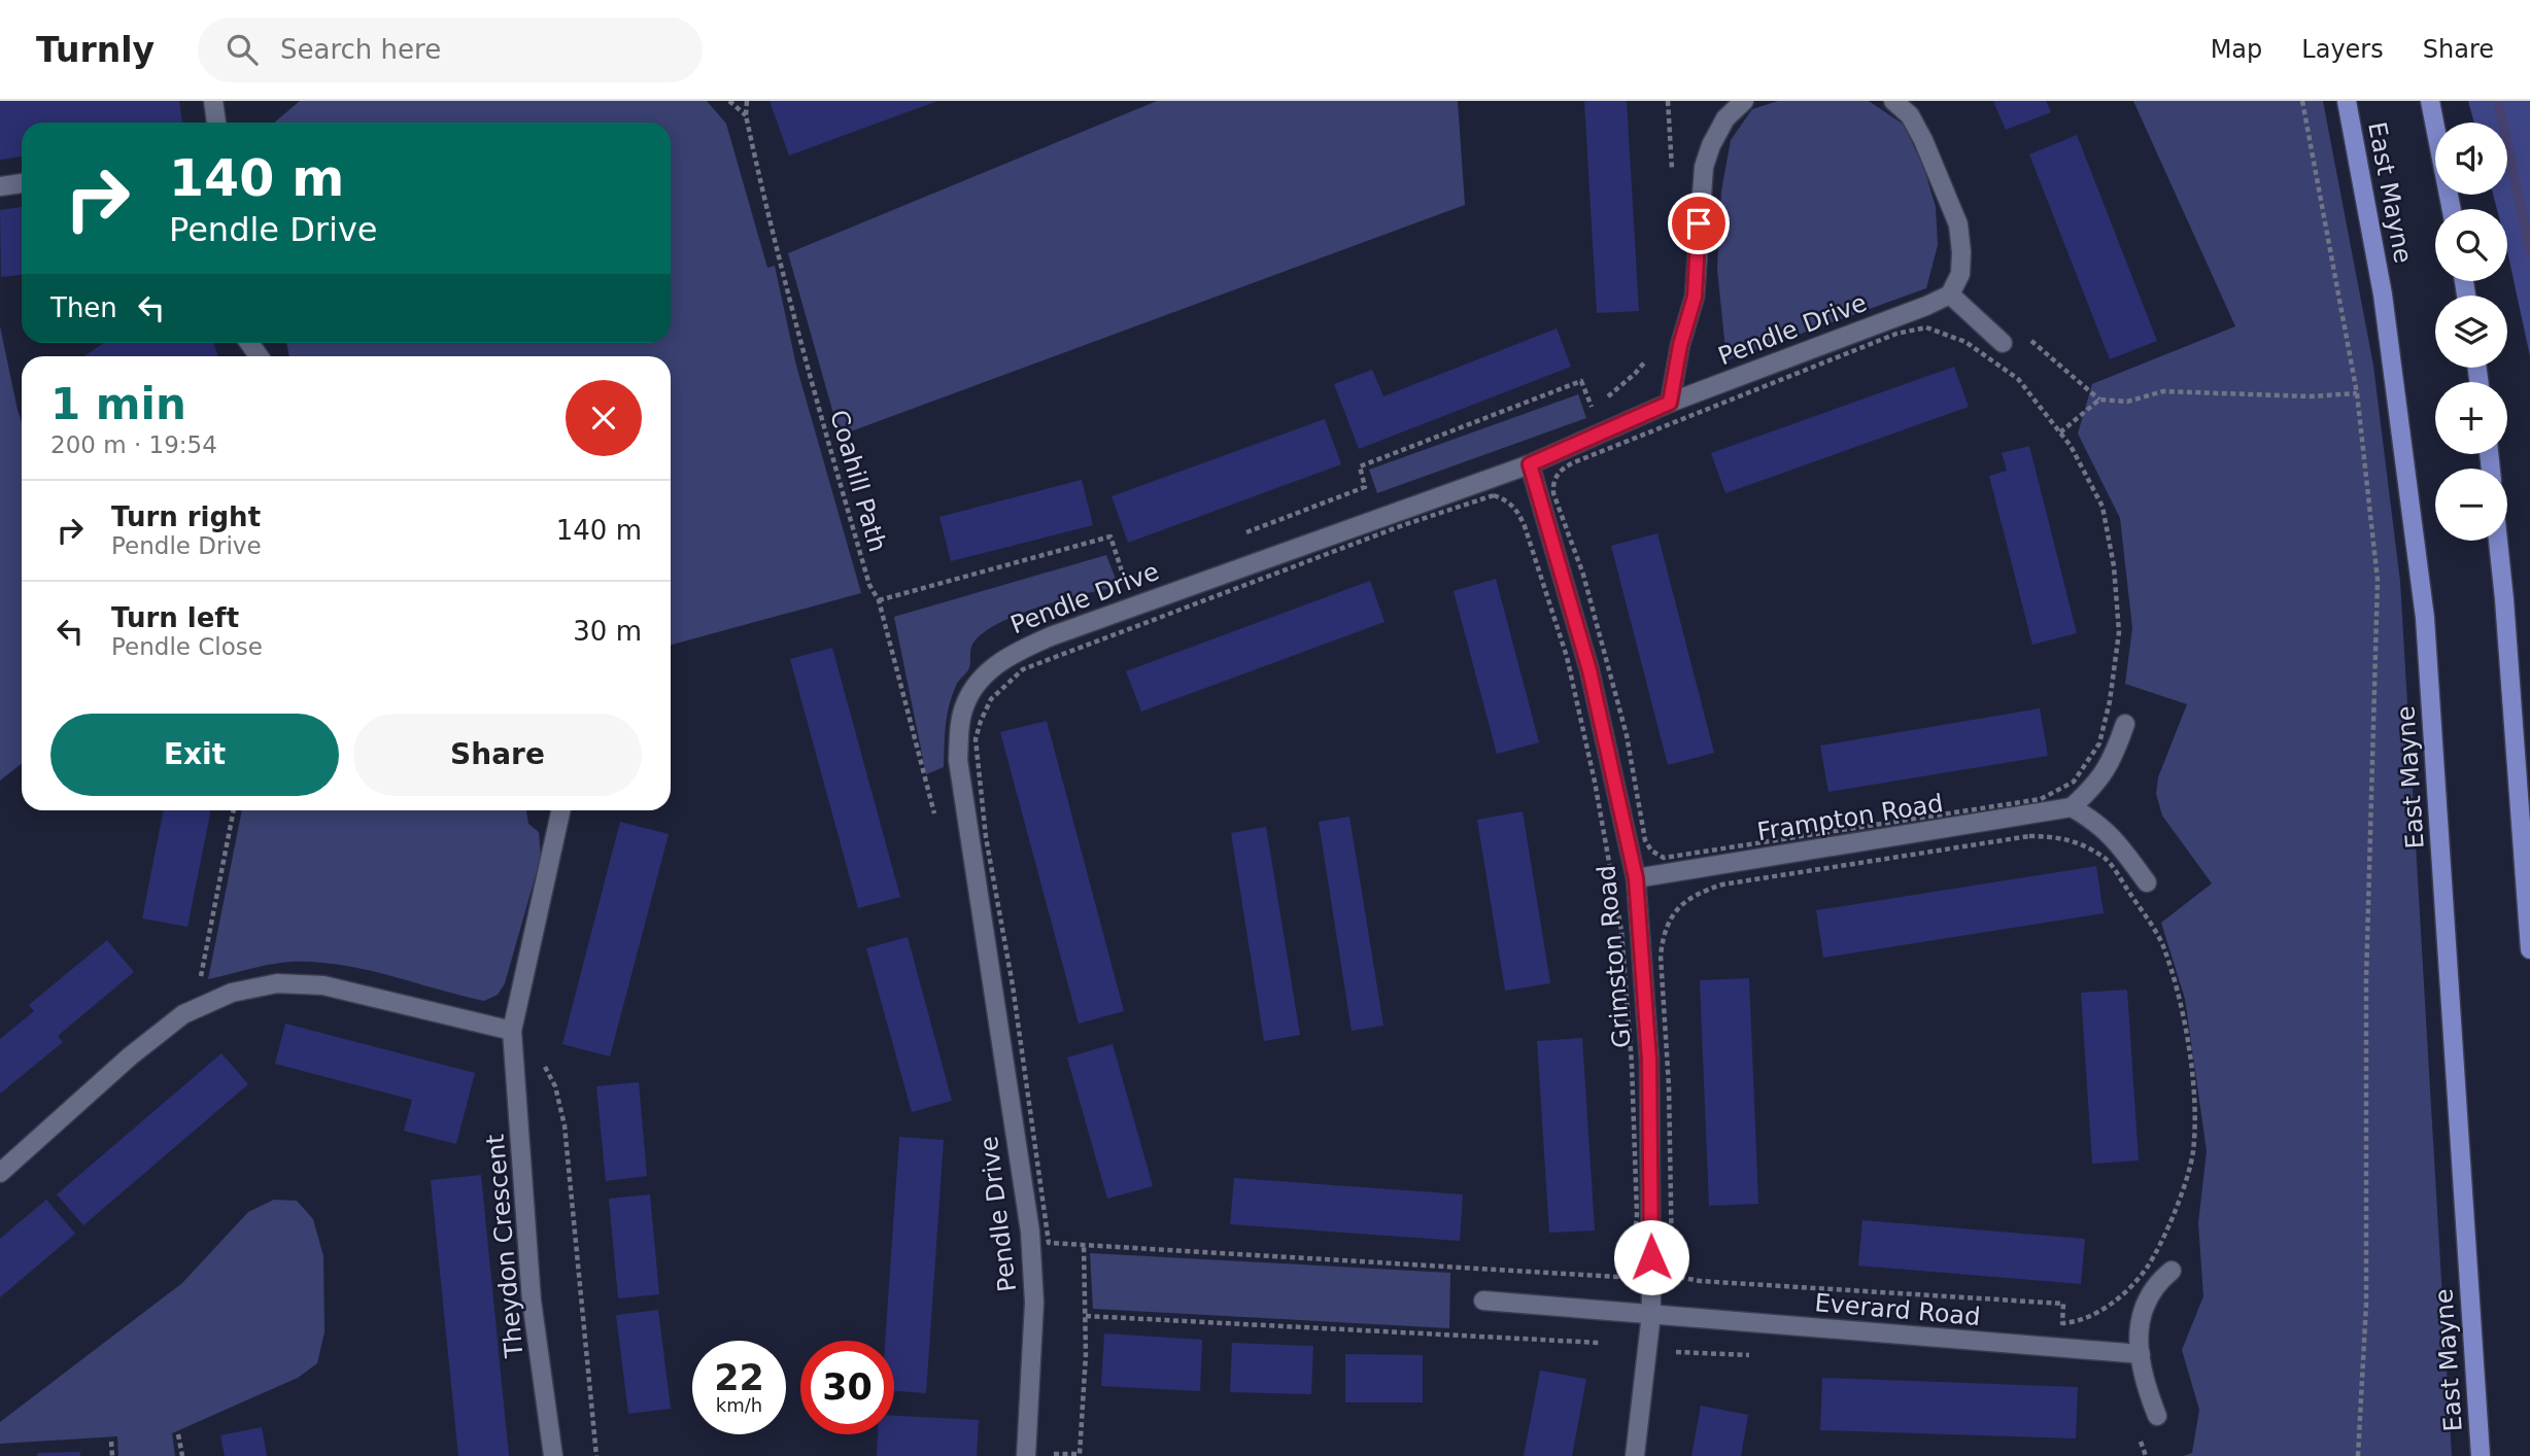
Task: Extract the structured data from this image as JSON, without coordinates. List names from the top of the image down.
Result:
{
  "streets": {
    "main road": ["East Mayne"],
    "street": [
      "Pendle Drive",
      "Frampton Road",
      "Grimston Road",
      "Theydon Crescent",
      "Everard Road"
    ],
    "path": ["Coahill Path"]
  },
  "crossings": [
    ["Pendle Drive", "Coahill Path"],
    ["Pendle Drive", "Grimston Road"],
    ["Frampton Road", "Grimston Road"],
    ["Grimston Road", "Everard Road"]
  ],
  "page": {
    "header": "Turnly",
    "search": "Search here",
    "nav": ["Map", "Layers", "Share"],
    "map_buttons": ["+", "−"],
    "turn": ["140 m", "Pendle Drive"],
    "then": "Then",
    "heading": ["1 min", "200 m · 19:54"],
    "list": [
      {
        "name": "Turn right",
        "note": "Pendle Drive",
        "value": "140 m"
      },
      {
        "name": "Turn left",
        "note": "Pendle Close",
        "value": "30 m"
      }
    ],
    "buttons": ["Exit", "Share"],
    "speed": "22 km/h",
    "limit": "30"
  }
}
